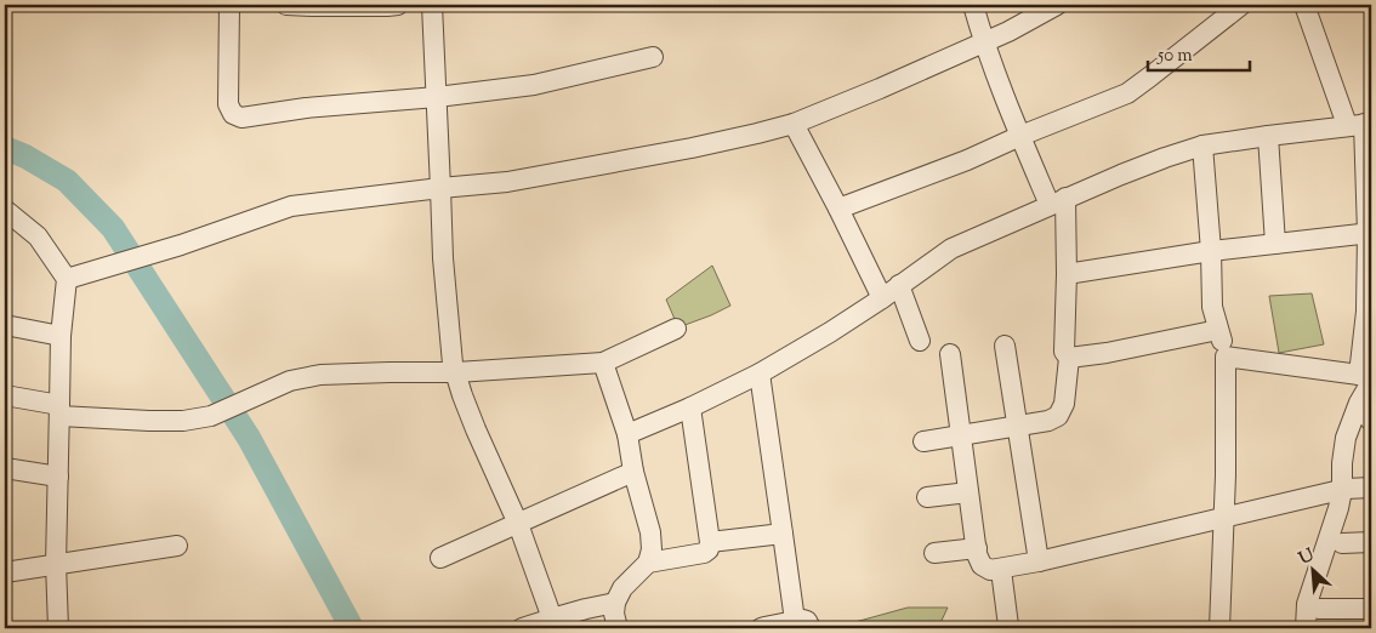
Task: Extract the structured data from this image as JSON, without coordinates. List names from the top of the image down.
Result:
{
  "scale_bar": "50 m",
  "north": "top left"
}
